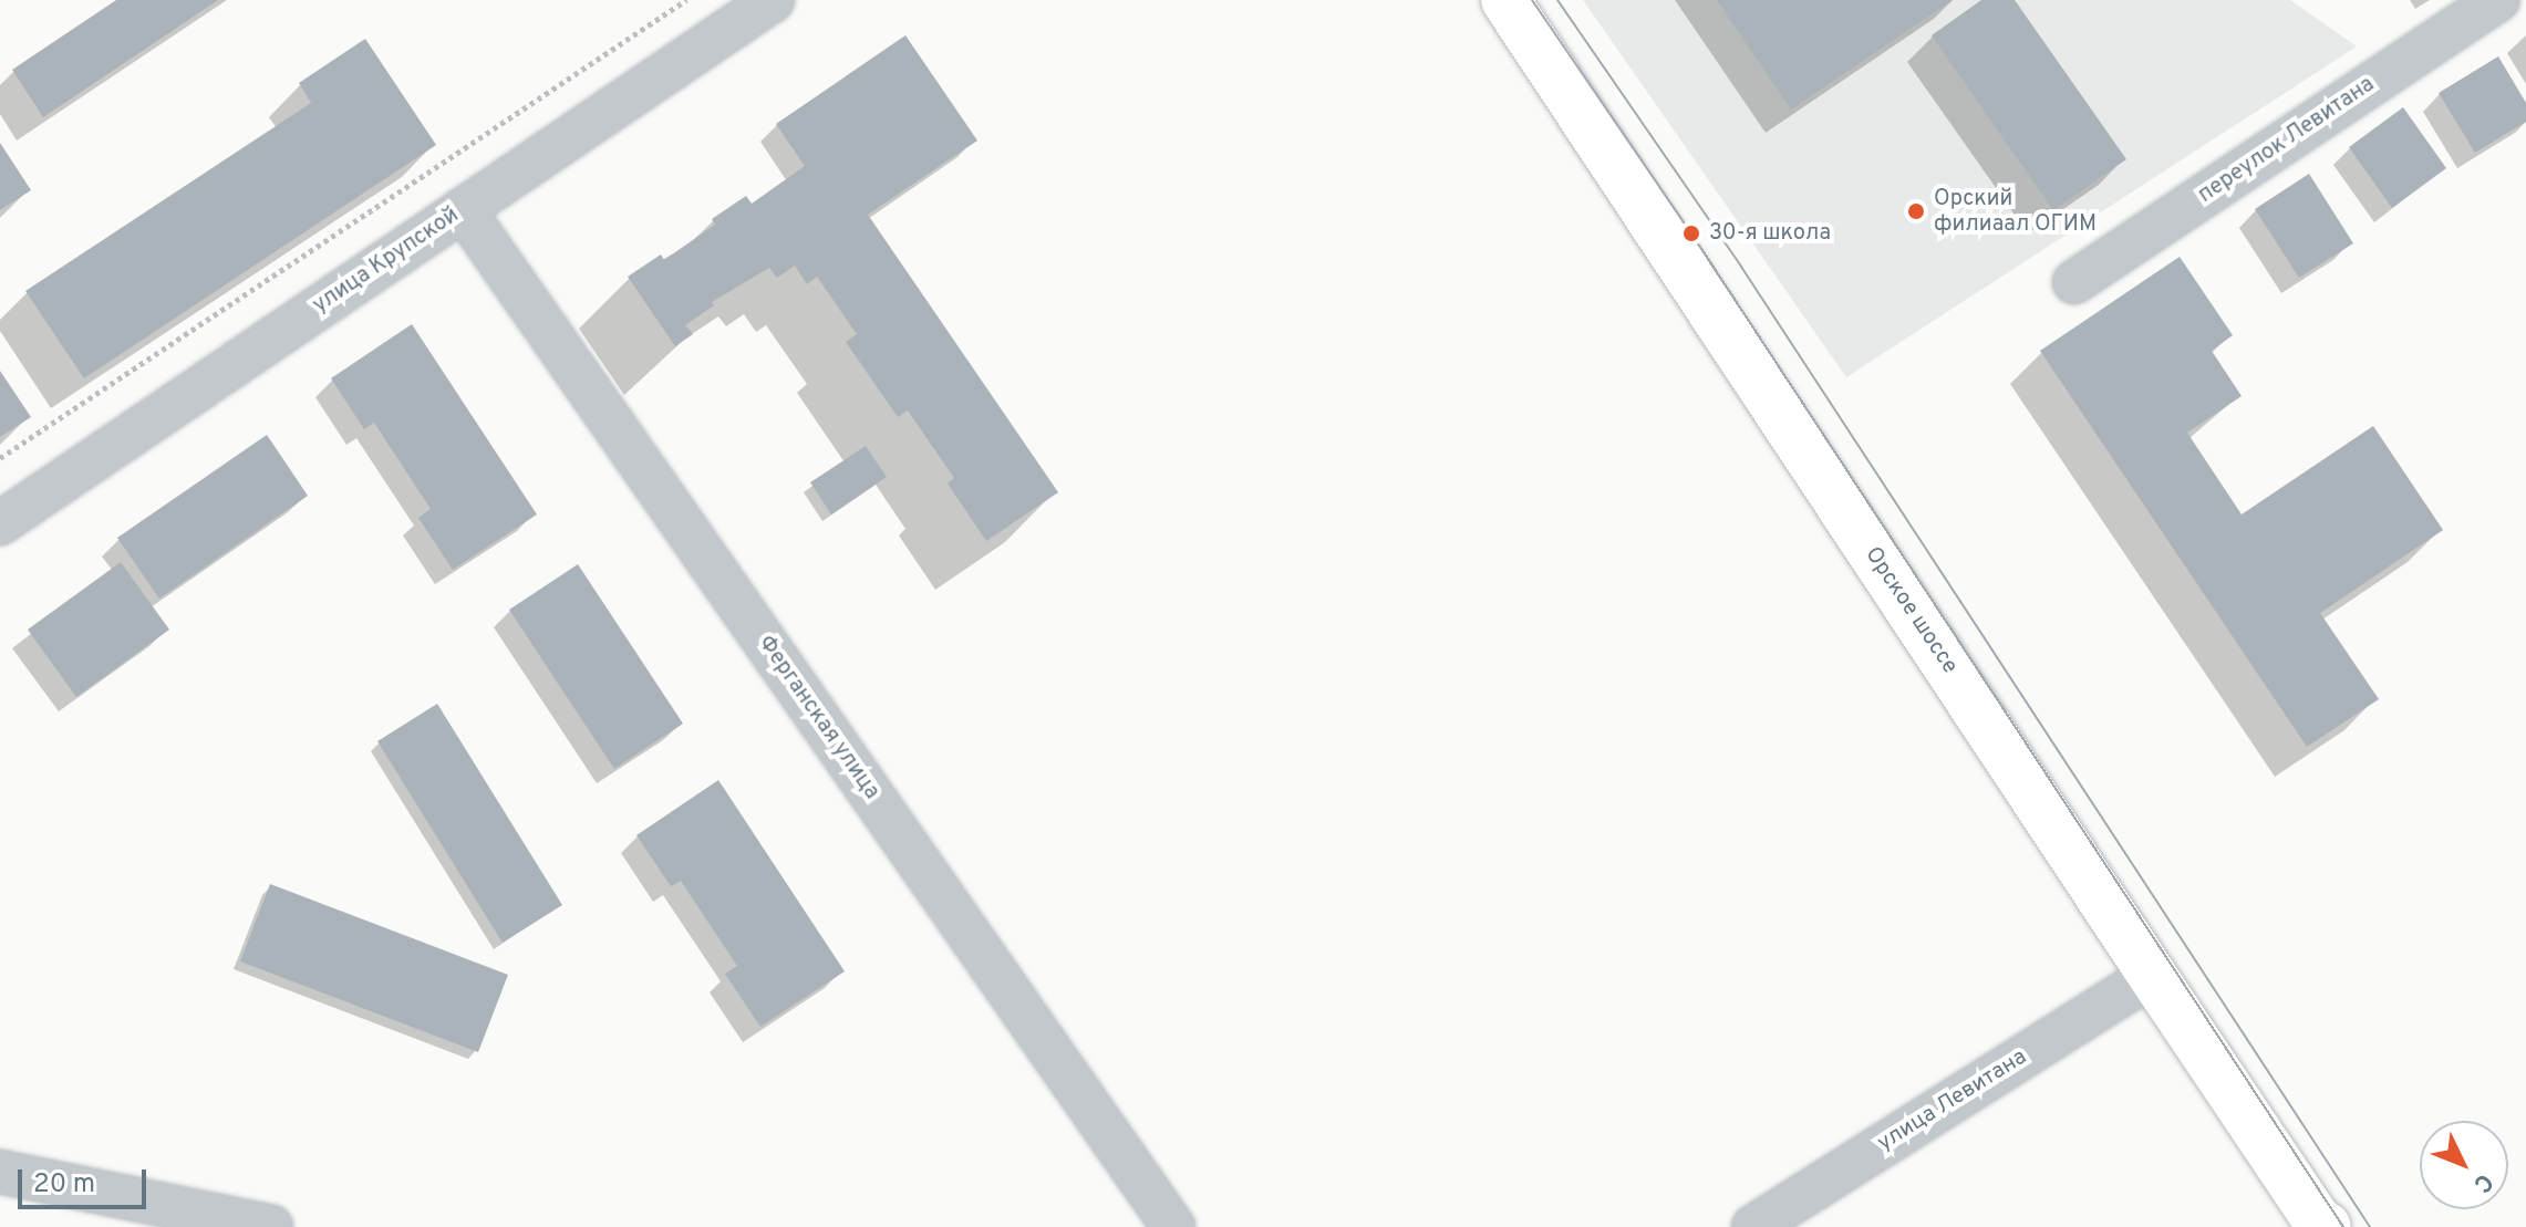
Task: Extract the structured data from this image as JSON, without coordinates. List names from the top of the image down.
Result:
{
  "streets": {
    "main road": ["Орское шоссе"],
    "street": [
      "переулок Левитана",
      "улица Крупской",
      "Ферганская улица",
      "улица Левитана"
    ]
  },
  "crossings": [
    ["улица Крупской", "Ферганская улица"],
    ["Орское шоссе", "улица Левитана"]
  ],
  "places": ["Орский филиаал ОГИМ", "30-я школа"],
  "scale_bar": "20 m",
  "north": "bottom right"
}
